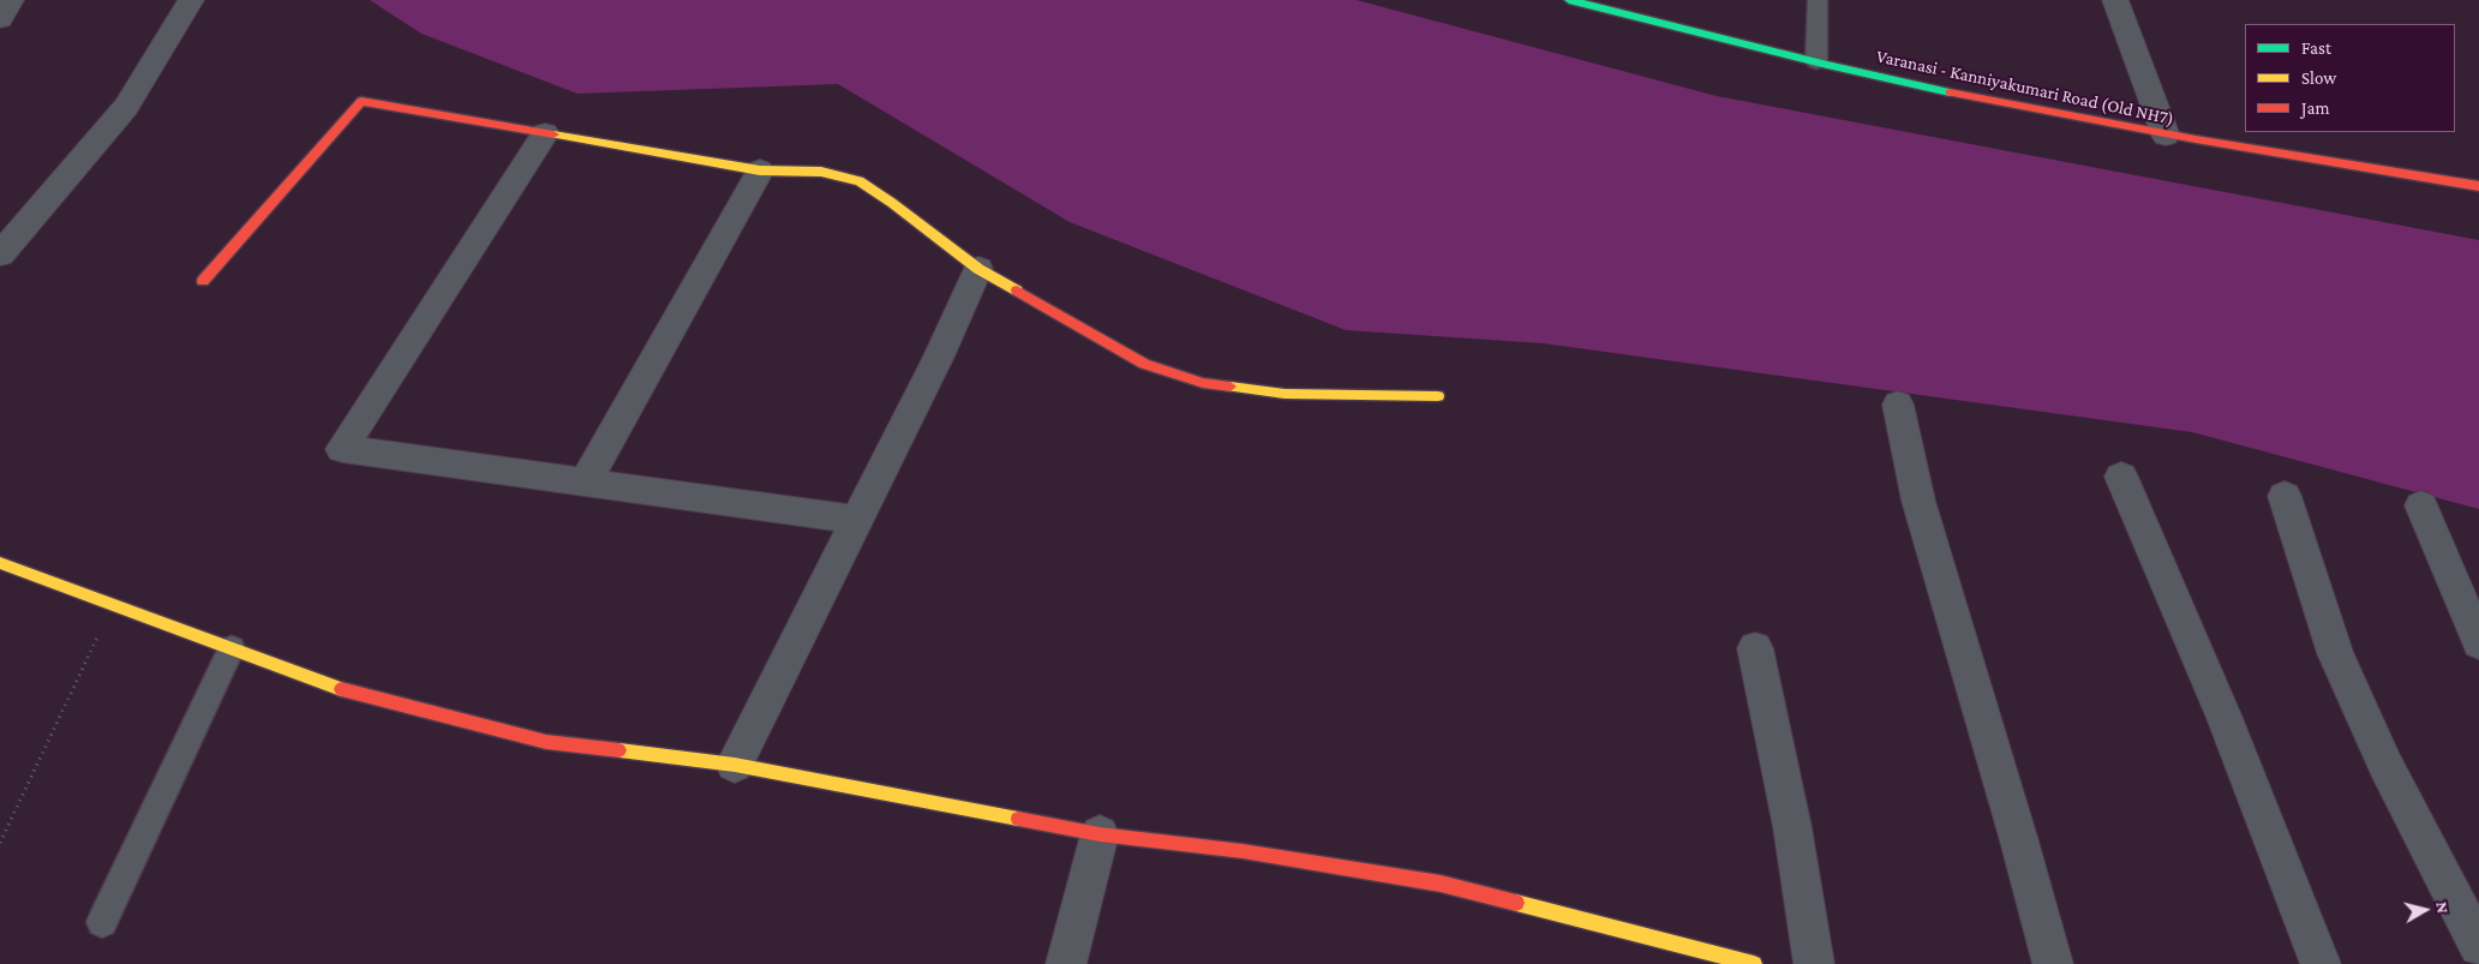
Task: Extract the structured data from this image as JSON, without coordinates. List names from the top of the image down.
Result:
{
  "streets": {
    "street": ["Varanasi - Kanniyakumari Road (Old NH7)"]
  },
  "legend": ["Fast", "Slow", "Jam"],
  "north": "right"
}
